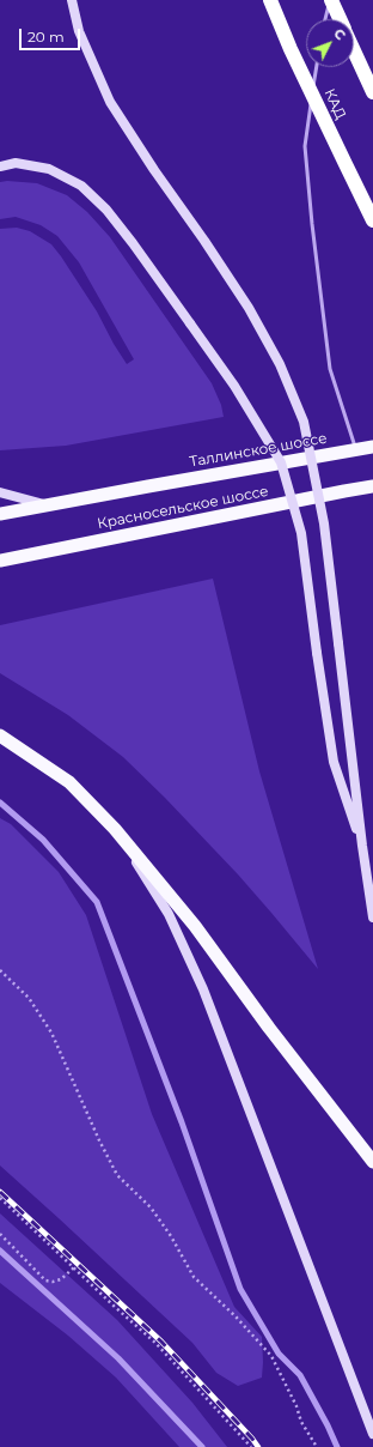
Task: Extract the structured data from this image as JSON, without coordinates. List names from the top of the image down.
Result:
{
  "streets": {
    "highway": ["КАД", "Таллинское шоссе", "Красносельское шоссе"]
  },
  "crossings": [
    ["Таллинское шоссе", "Красносельское шоссе"]
  ],
  "scale_bar": "20 m",
  "north": "top right"
}
